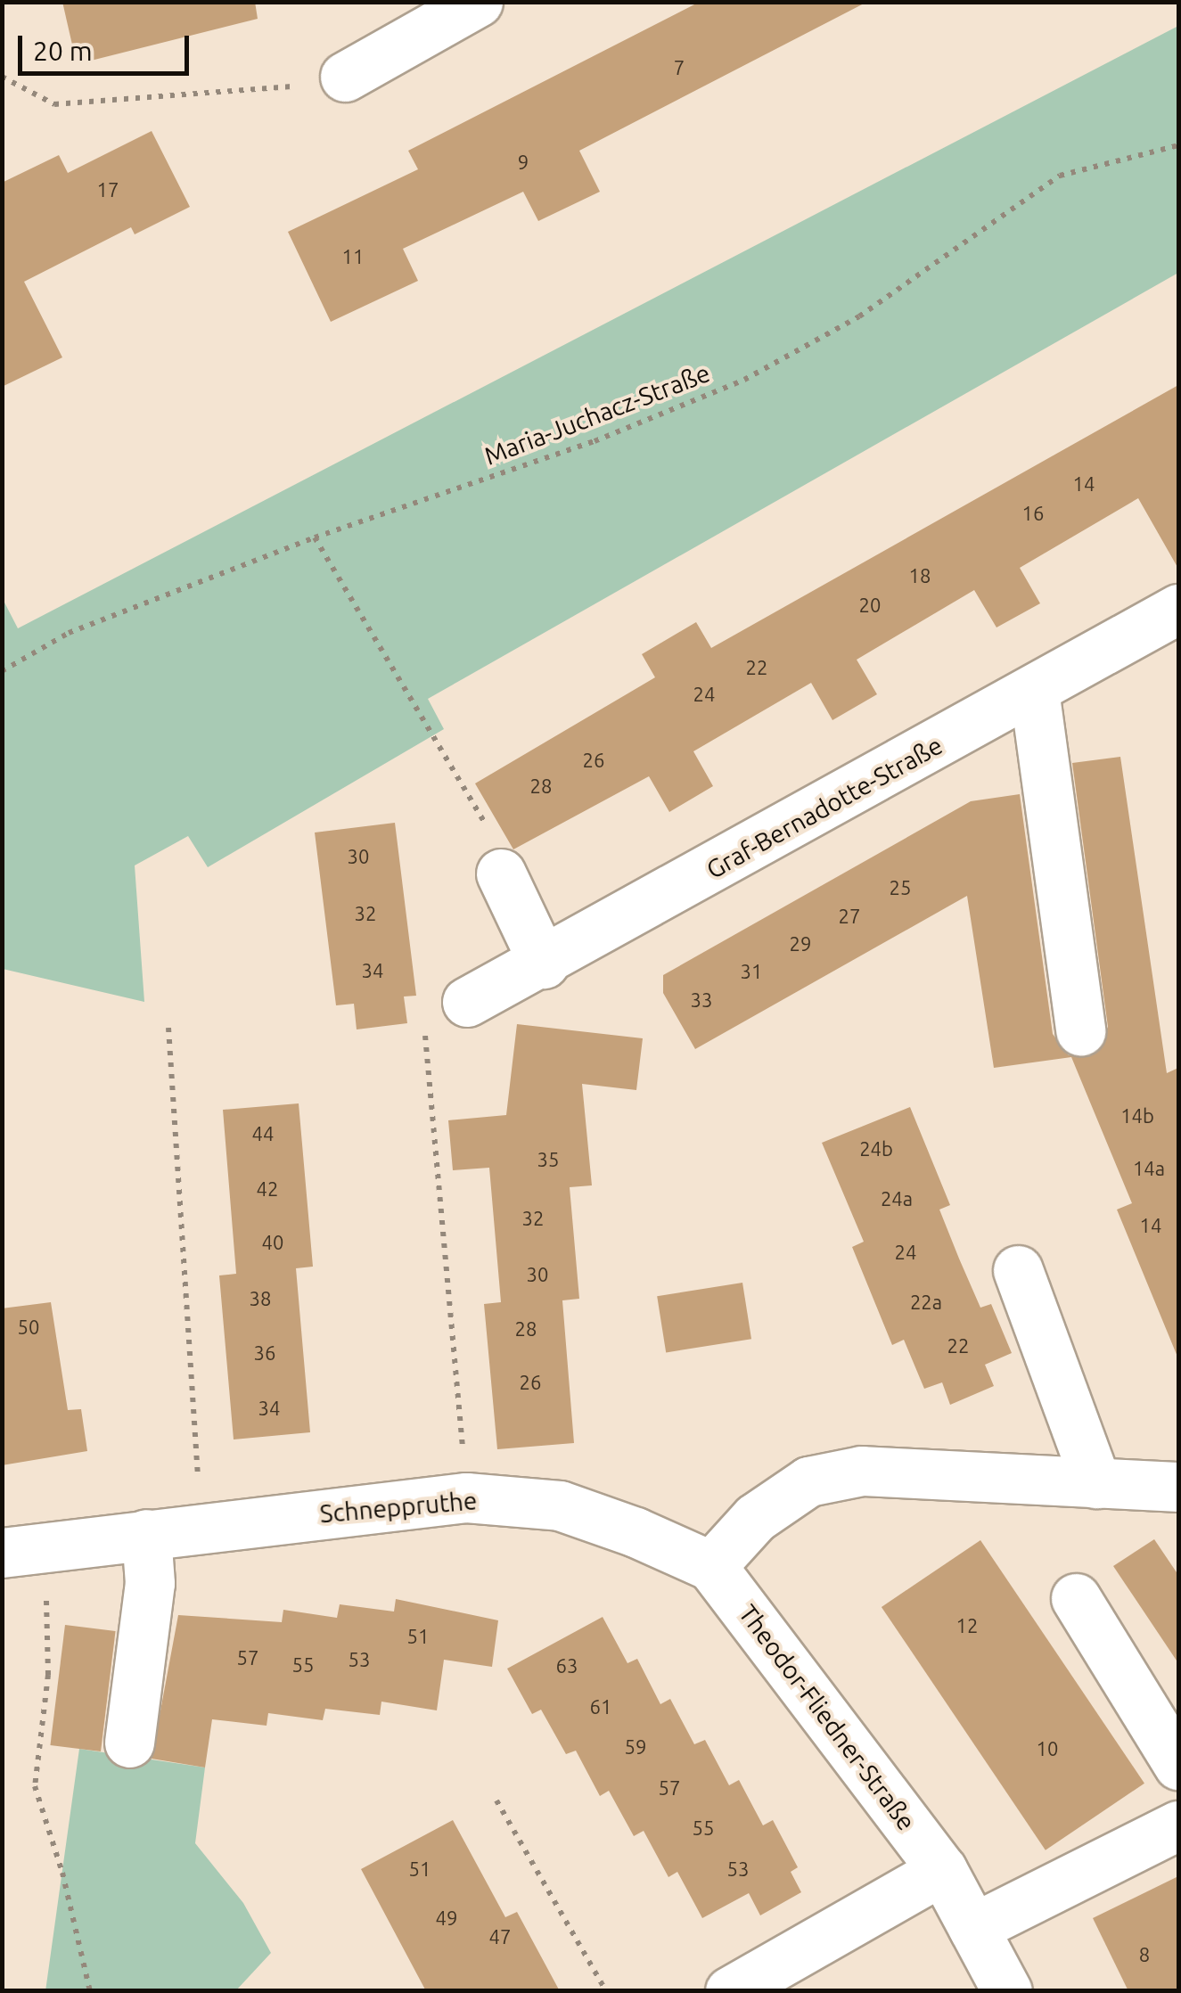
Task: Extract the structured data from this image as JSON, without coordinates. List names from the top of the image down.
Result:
{
  "streets": {
    "street": ["Graf-Bernadotte-Straße", "Schneppruthe", "Theodor-Fliedner-Straße"],
    "path": ["Maria-Juchacz-Straße"]
  },
  "crossings": [
    ["Schneppruthe", "Theodor-Fliedner-Straße"]
  ],
  "house_numbers": [
    "7",
    "9",
    "17",
    "11",
    "14",
    "16",
    "18",
    "20",
    "22",
    "24",
    "26",
    "28",
    "30",
    "25",
    "32",
    "27",
    "29",
    "34",
    "31",
    "33",
    "14b",
    "44",
    "24b",
    "35",
    "14a",
    "42",
    "24a",
    "32",
    "14",
    "40",
    "24",
    "30",
    "38",
    "22a",
    "50",
    "28",
    "22",
    "36",
    "26",
    "34",
    "12",
    "51",
    "57",
    "53",
    "55",
    "63",
    "61",
    "59",
    "10",
    "57",
    "55",
    "51",
    "53",
    "49",
    "47",
    "8"
  ],
  "scale_bar": "20 m"
}
